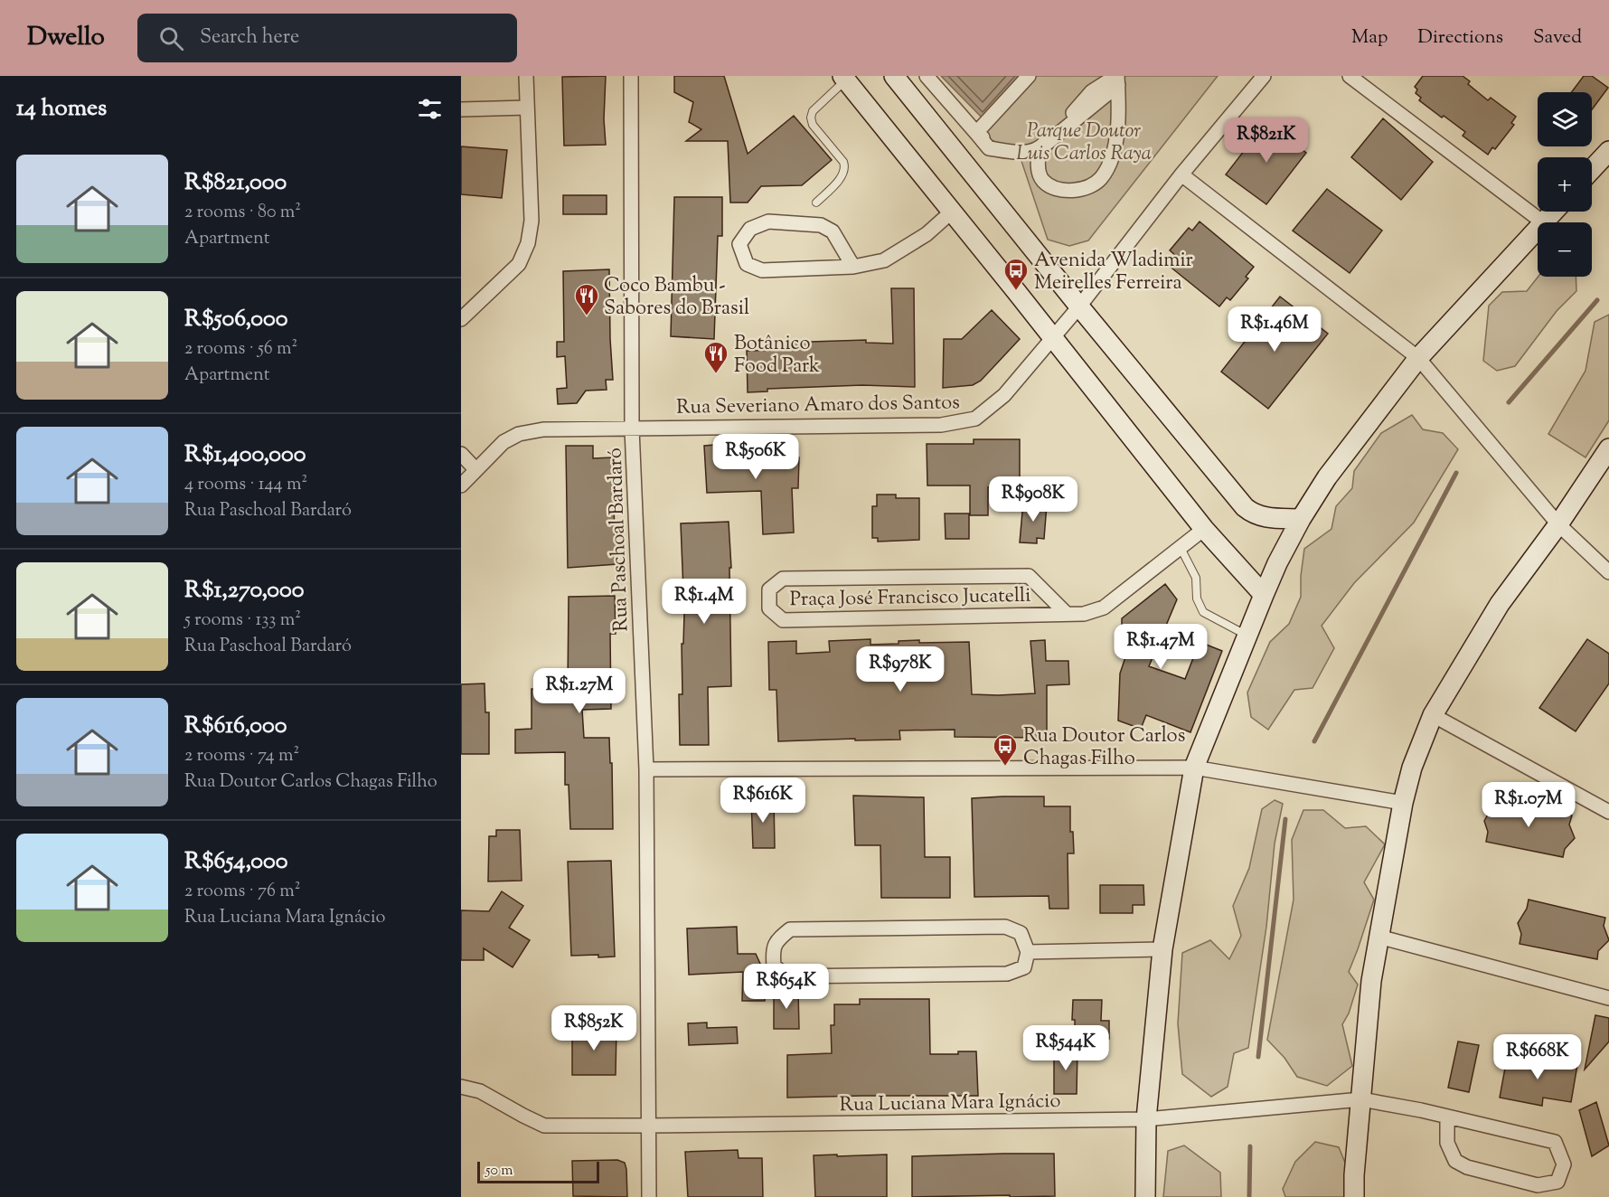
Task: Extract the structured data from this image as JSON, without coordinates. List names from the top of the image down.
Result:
{
  "streets": {
    "street": [
      "Rua Severiano Amaro dos Santos",
      "Rua Paschoal Bardaró",
      "Praça José Francisco Jucatelli",
      "Rua Luciana Mara Ignácio"
    ]
  },
  "crossings": [
    ["Rua Severiano Amaro dos Santos", "Rua Paschoal Bardaró"],
    ["Rua Paschoal Bardaró", "Rua Luciana Mara Ignácio"]
  ],
  "parks": ["Parque Doutor Luis Carlos Raya"],
  "places": {
    "bus stop": ["Avenida Wladimir Meirelles Ferreira", "Rua Doutor Carlos Chagas Filho"],
    "restaurant": ["Coco Bambu - Sabores do Brasil", "Botânico Food Park"]
  },
  "scale_bar": "50 m",
  "page": {
    "header": "Dwello",
    "search": "Search here",
    "nav": ["Map", "Directions", "Saved"],
    "heading": "14 homes",
    "map_buttons": ["+", "−"],
    "price": [
      "R$821K",
      "R$1.46M",
      "R$506K",
      "R$908K",
      "R$1.4M",
      "R$1.47M",
      "R$978K",
      "R$1.27M",
      "R$616K",
      "R$1.07M",
      "R$654K",
      "R$852K",
      "R$544K",
      "R$668K"
    ],
    "list": [
      {
        "name": "R$821,000",
        "note": "2 rooms · 80 m² · Apartment"
      },
      {
        "name": "R$506,000",
        "note": "2 rooms · 56 m² · Apartment"
      },
      {
        "name": "R$1,400,000",
        "note": "4 rooms · 144 m² · Rua Paschoal Bardaró"
      },
      {
        "name": "R$1,270,000",
        "note": "5 rooms · 133 m² · Rua Paschoal Bardaró"
      },
      {
        "name": "R$616,000",
        "note": "2 rooms · 74 m² · Rua Doutor Carlos Chagas Filho"
      },
      {
        "name": "R$654,000",
        "note": "2 rooms · 76 m² · Rua Luciana Mara Ignácio"
      }
    ],
    "scale": "50 m"
  }
}
